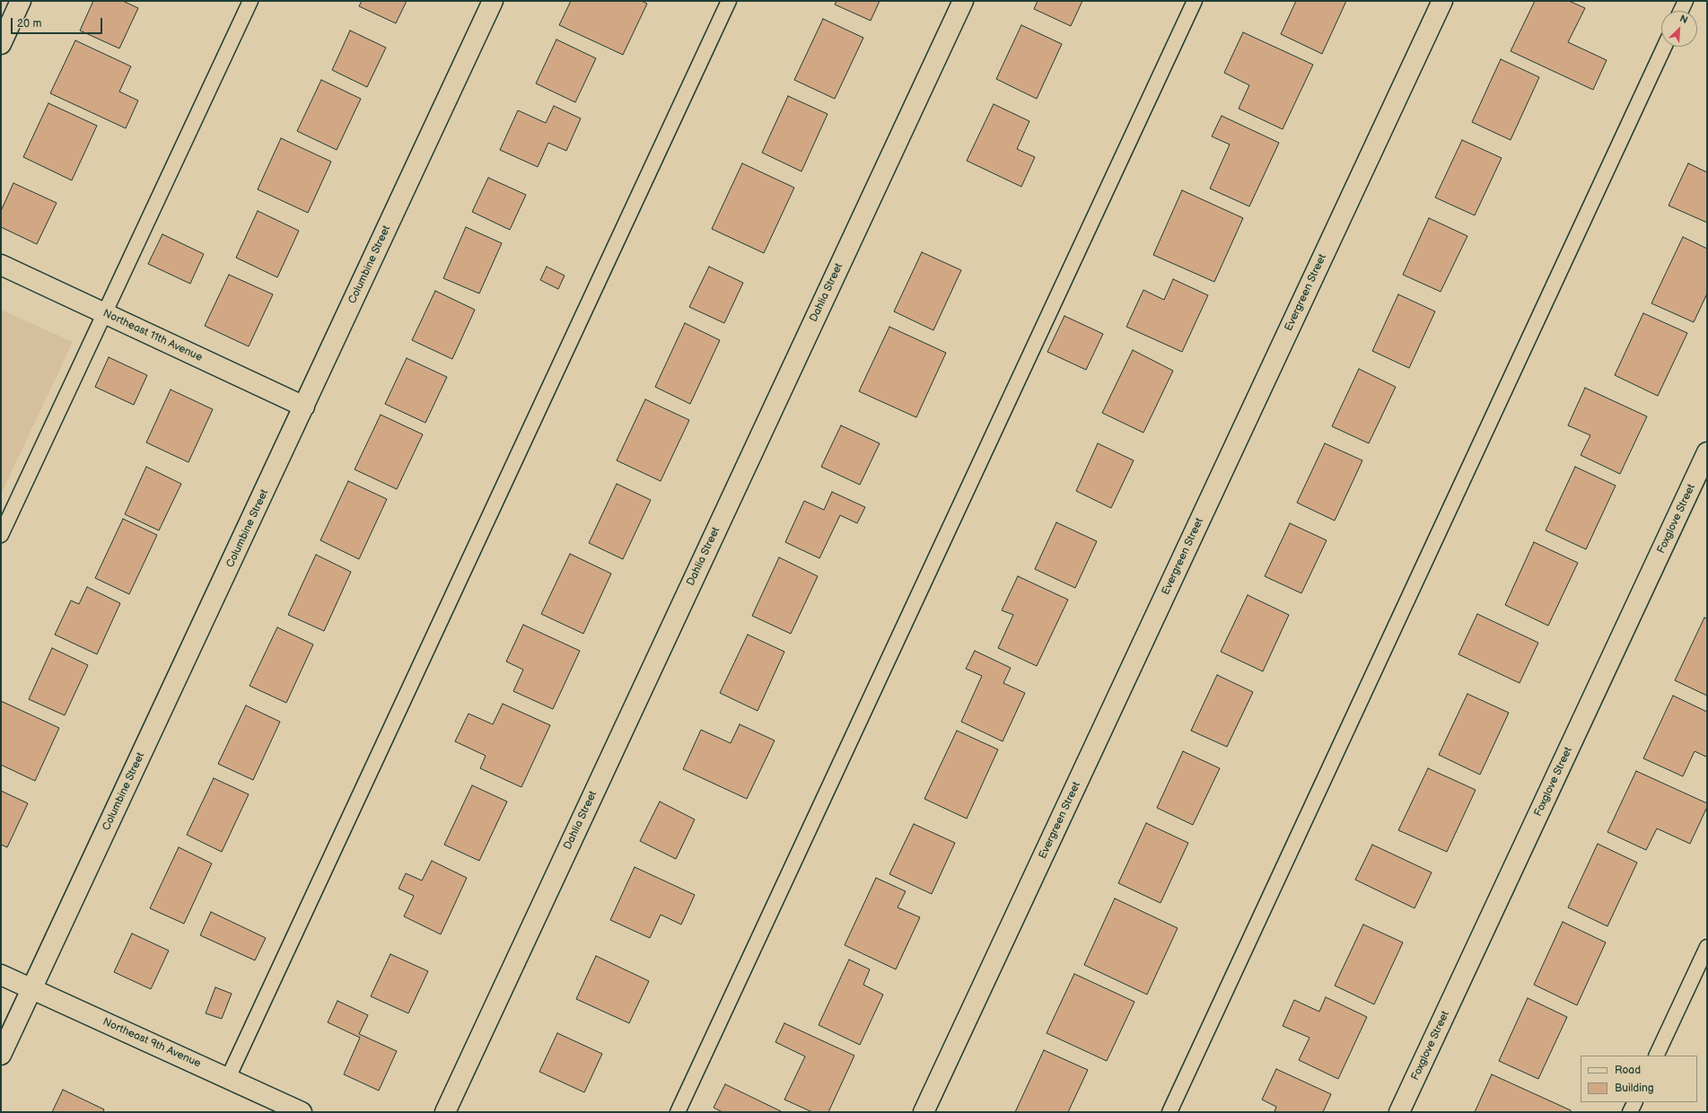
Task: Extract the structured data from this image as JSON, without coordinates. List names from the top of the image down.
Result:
{
  "streets": {
    "street": [
      "Columbine Street",
      "Dahlia Street",
      "Evergreen Street",
      "Northeast 11th Avenue",
      "Foxglove Street",
      "Northeast 9th Avenue"
    ]
  },
  "crossings": [
    ["Columbine Street", "Northeast 11th Avenue"],
    ["Columbine Street", "Northeast 9th Avenue"]
  ],
  "legend": ["Road", "Building"],
  "scale_bar": "20 m",
  "north": "top right"
}
